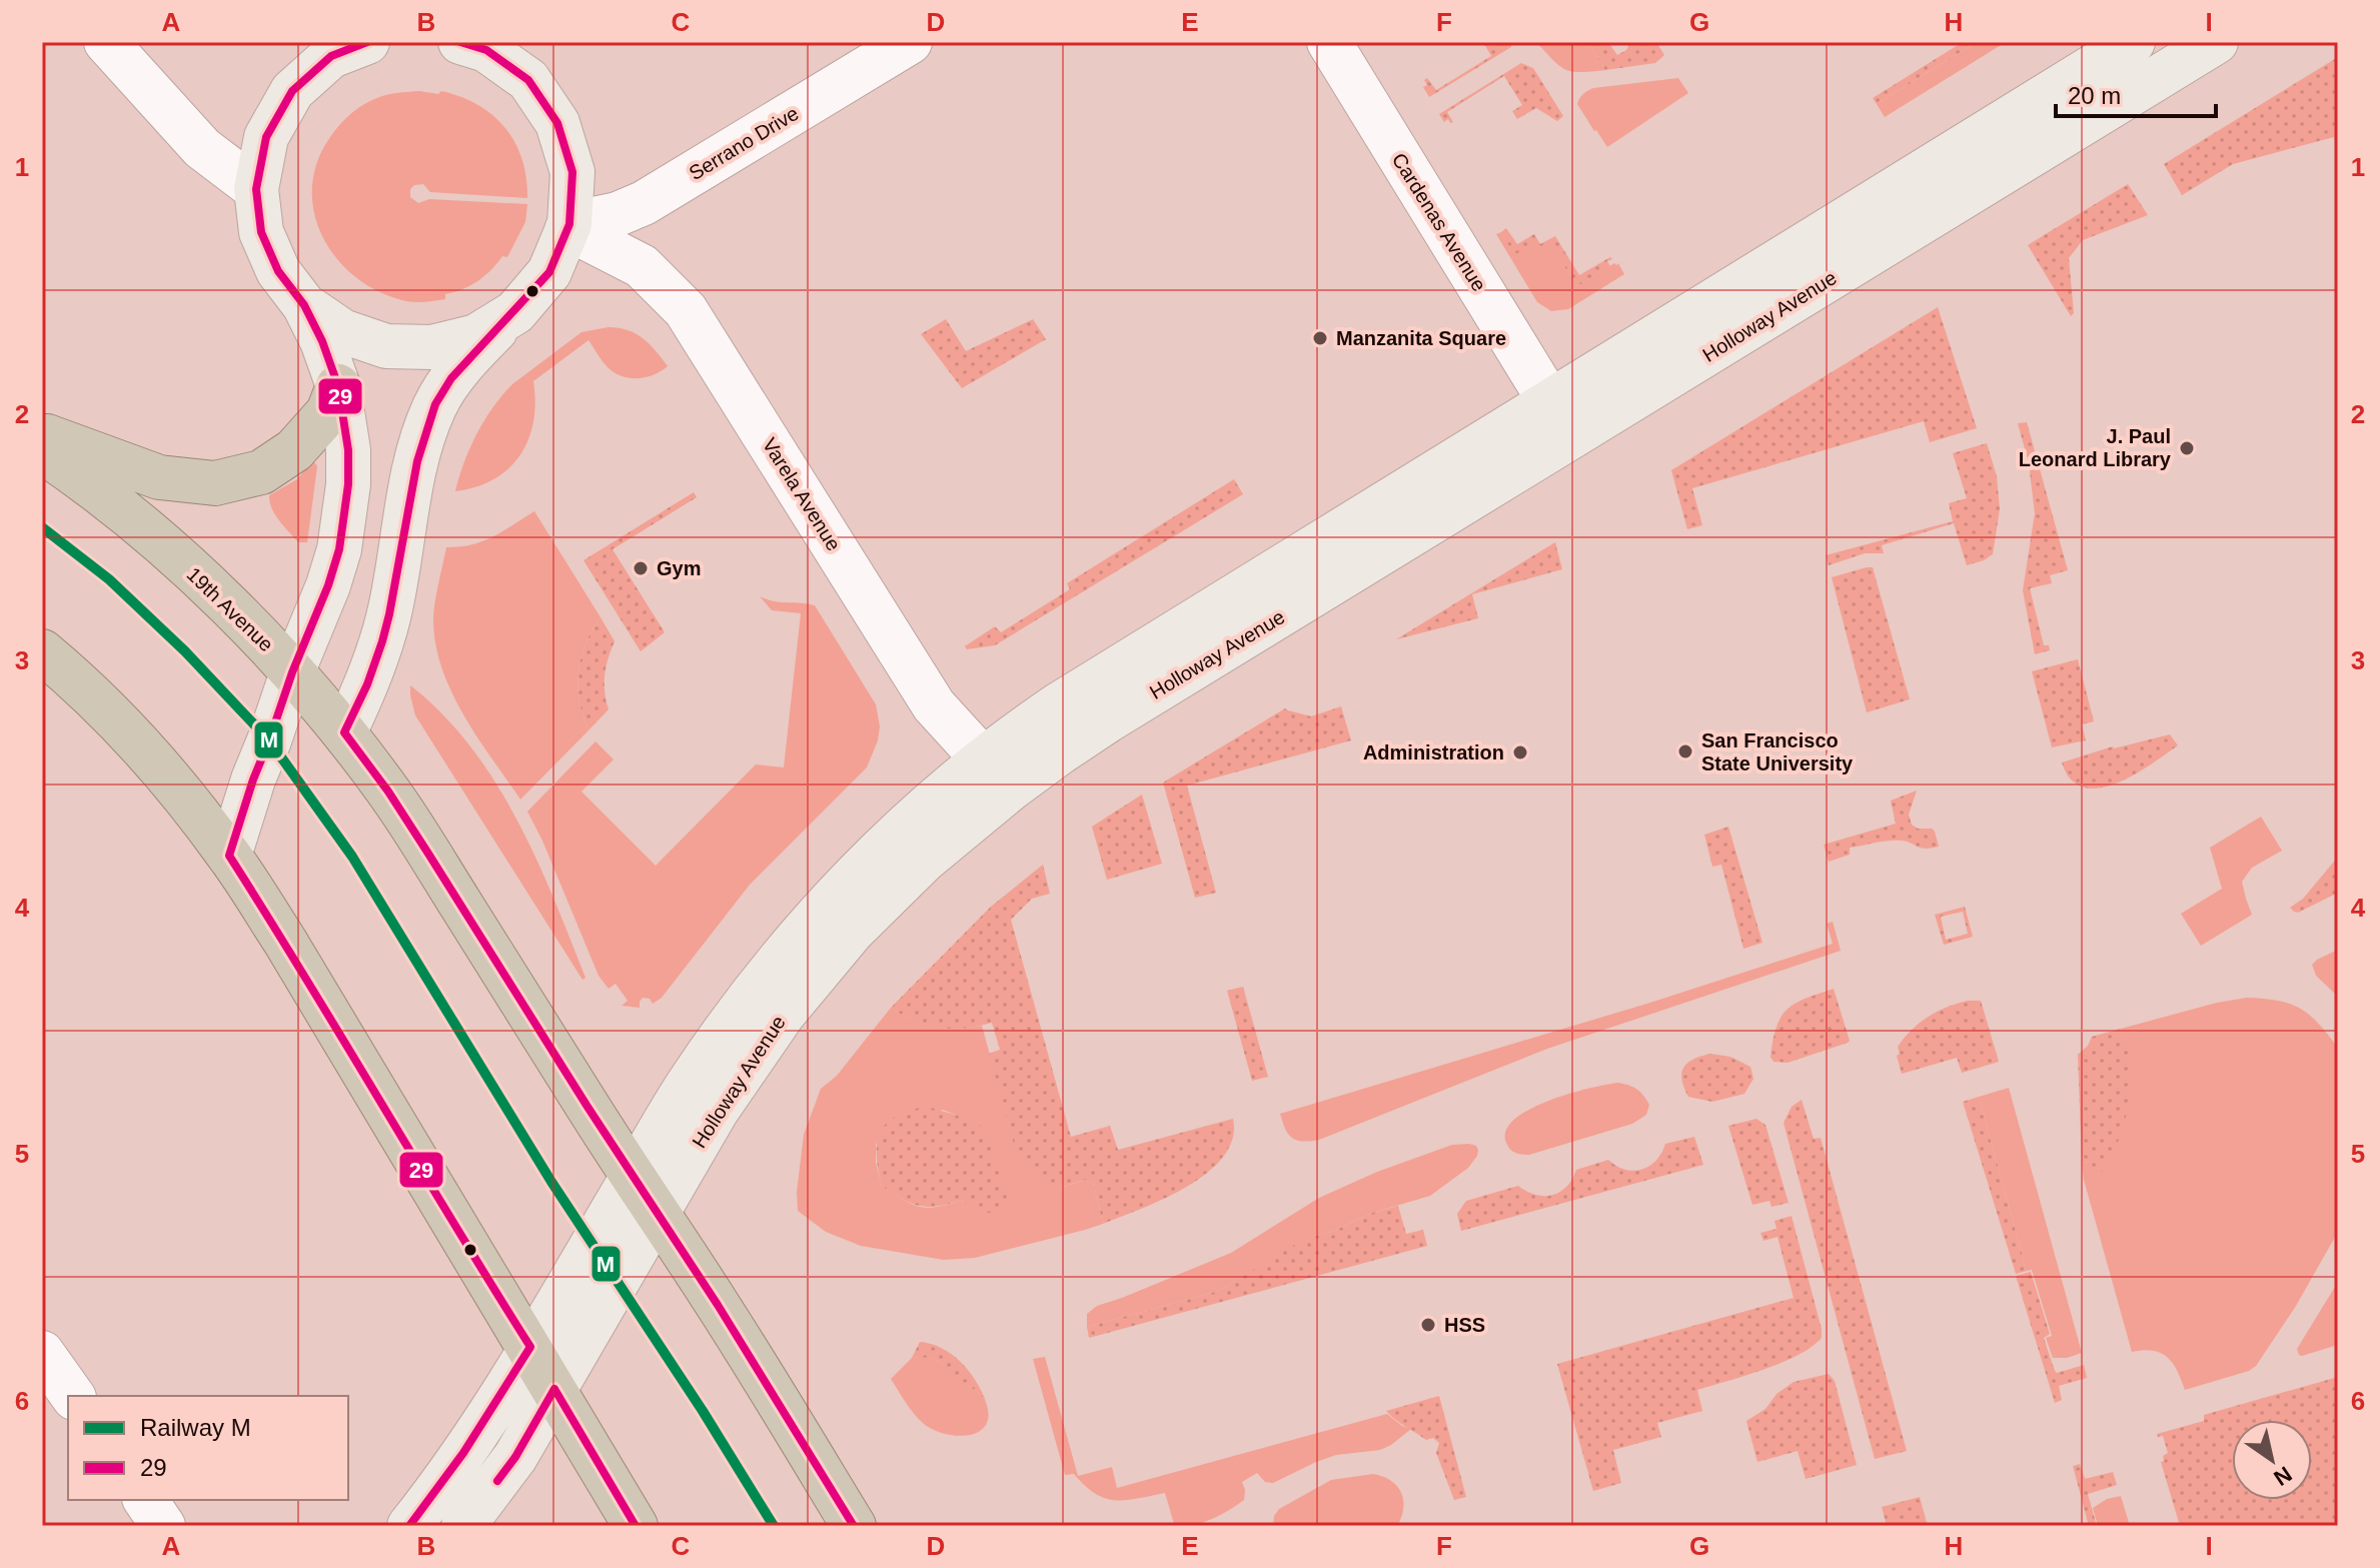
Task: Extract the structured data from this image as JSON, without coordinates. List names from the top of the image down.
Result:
{
  "streets": {
    "highway": ["19th Avenue"],
    "street": [
      "Serrano Drive",
      "Cardenas Avenue",
      "Holloway Avenue",
      "Varela Avenue"
    ]
  },
  "crossings": [
    ["Serrano Drive", "Varela Avenue"],
    ["Cardenas Avenue", "Holloway Avenue"],
    ["Holloway Avenue", "Varela Avenue"],
    ["Holloway Avenue", "19th Avenue"]
  ],
  "places": [
    "Manzanita Square",
    "J. Paul Leonard Library",
    "Gym",
    "San Francisco State University",
    "Administration",
    "HSS"
  ],
  "lines": ["transit line 29", "rail line M"],
  "legend": ["Railway M", "29"],
  "scale_bar": "20 m",
  "north": "bottom right",
  "grid": {
    "columns": [
      "A",
      "B",
      "C",
      "D",
      "E",
      "F",
      "G",
      "H",
      "I"
    ],
    "rows": [
      "1",
      "2",
      "3",
      "4",
      "5",
      "6"
    ]
  }
}
